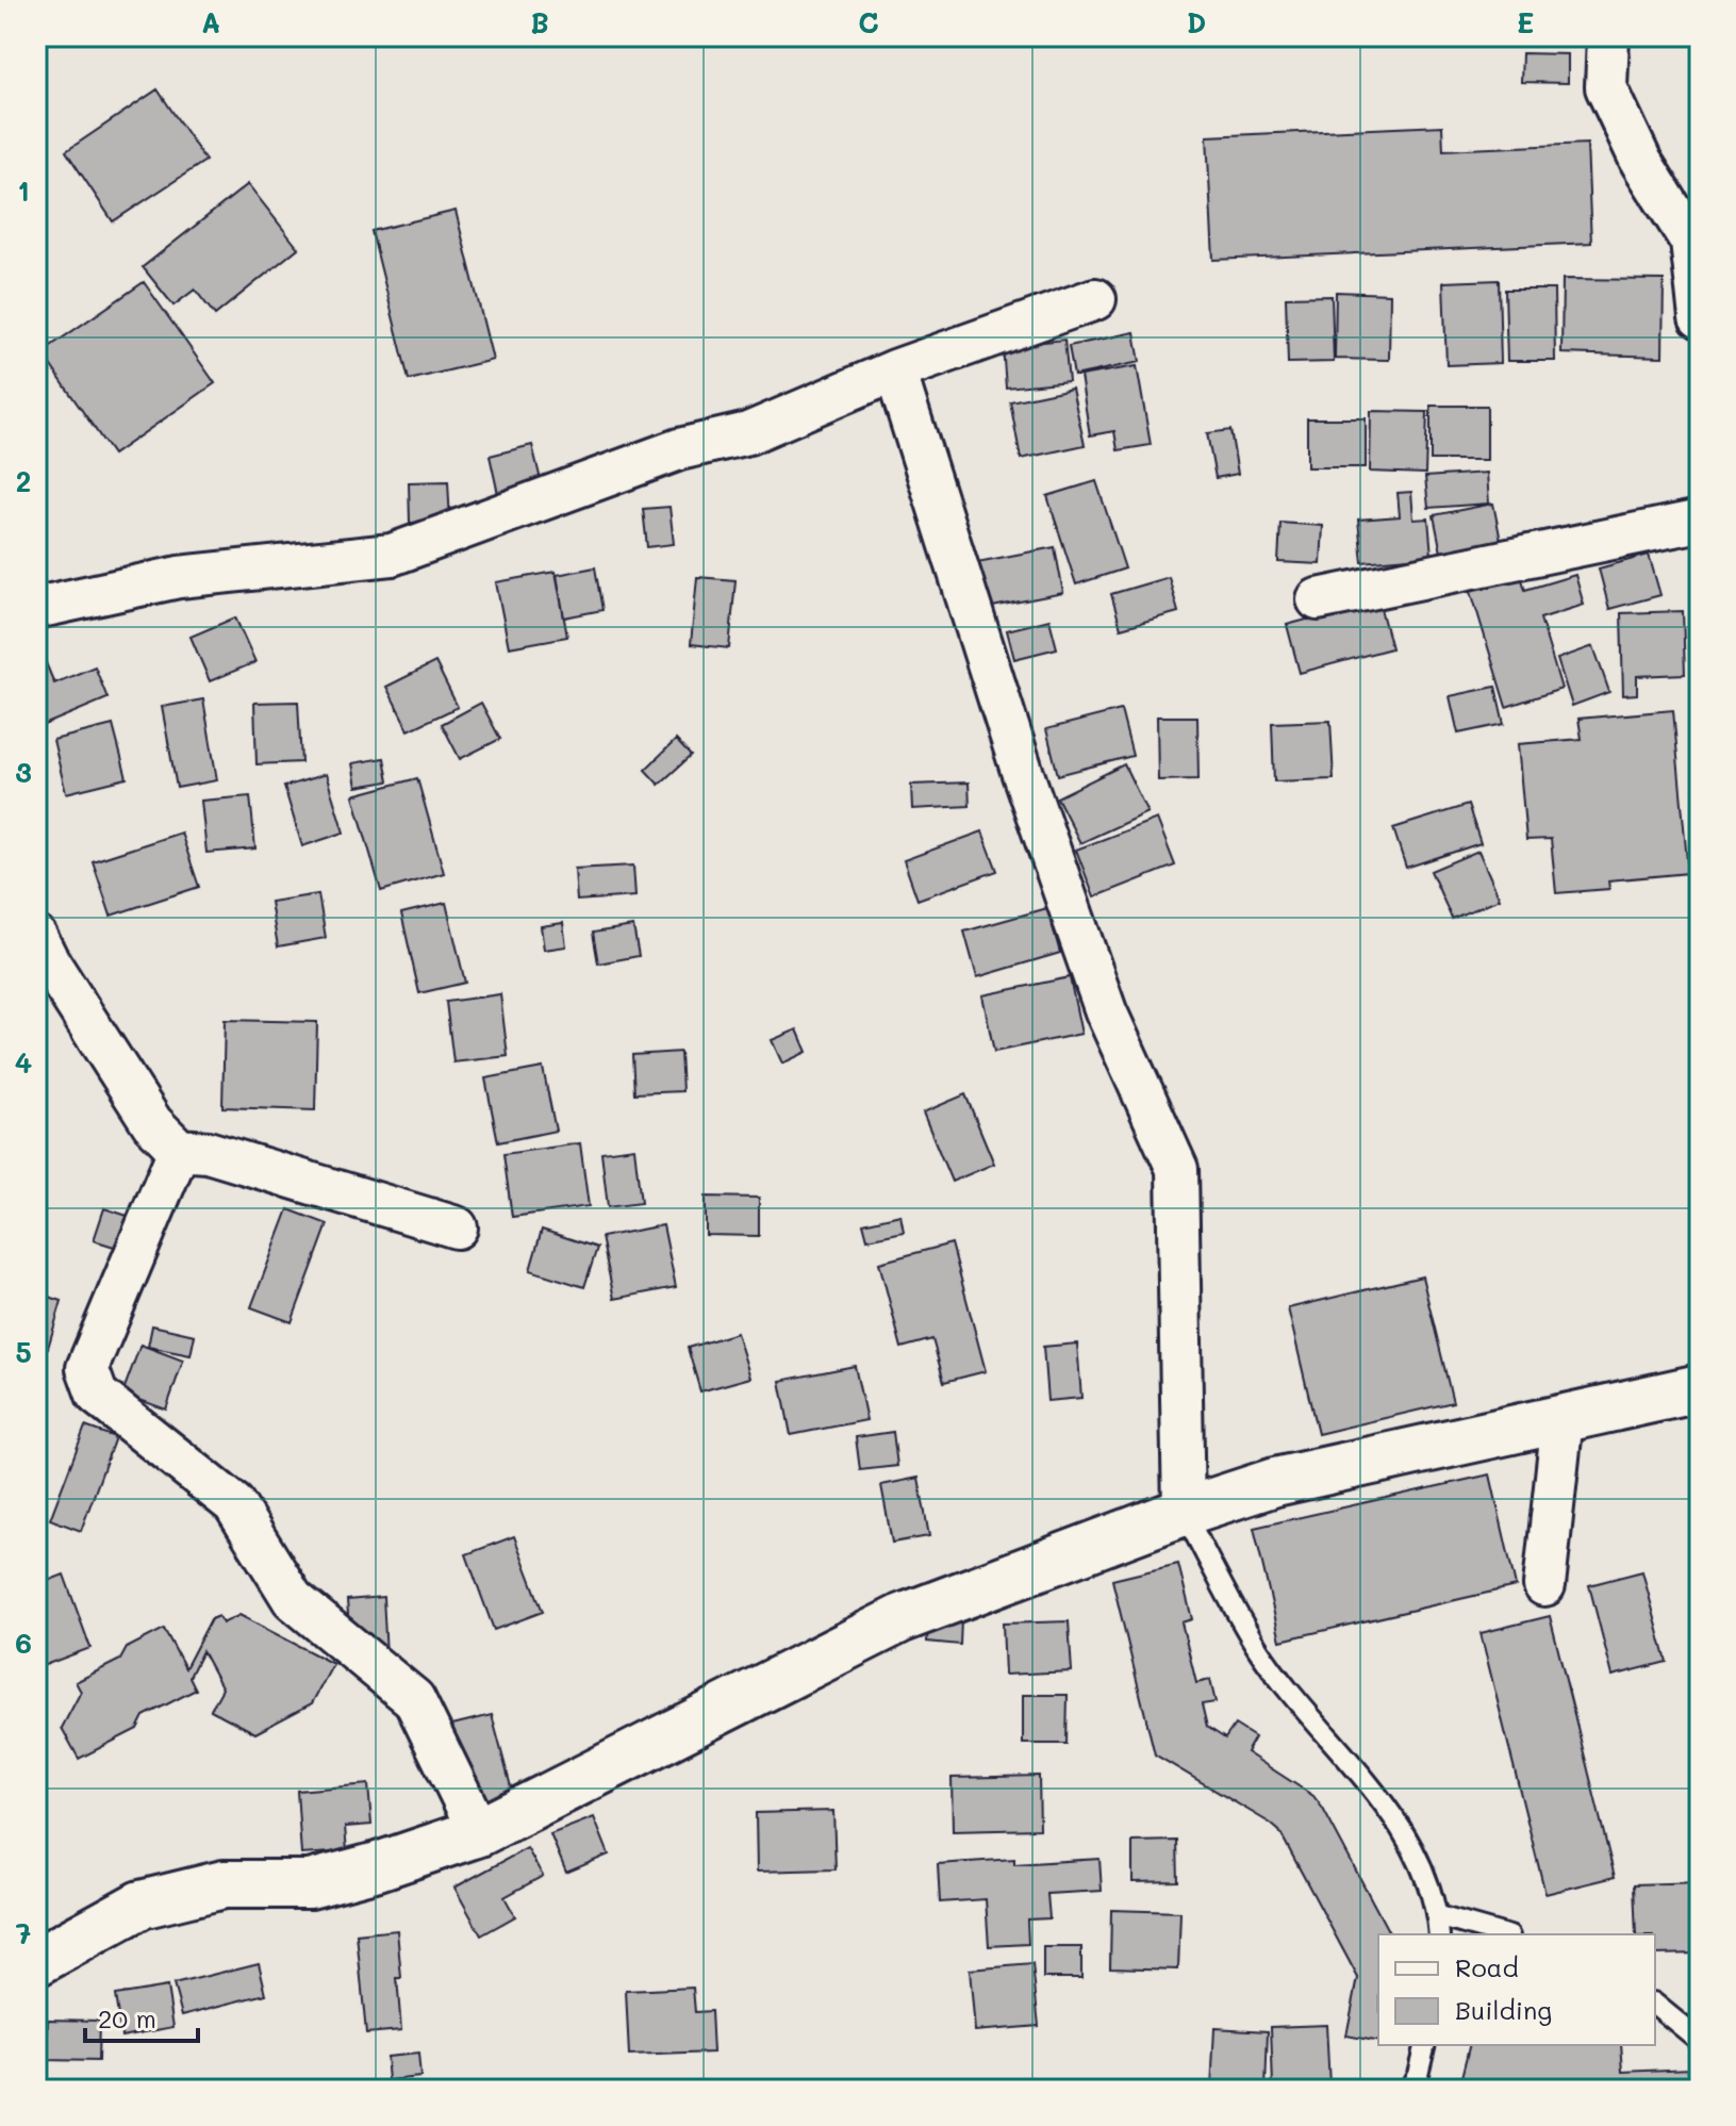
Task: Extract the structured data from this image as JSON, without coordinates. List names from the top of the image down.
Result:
{
  "legend": ["Road", "Building"],
  "scale_bar": "20 m",
  "grid": {
    "columns": [
      "A",
      "B",
      "C",
      "D",
      "E"
    ],
    "rows": [
      "1",
      "2",
      "3",
      "4",
      "5",
      "6",
      "7"
    ]
  }
}
